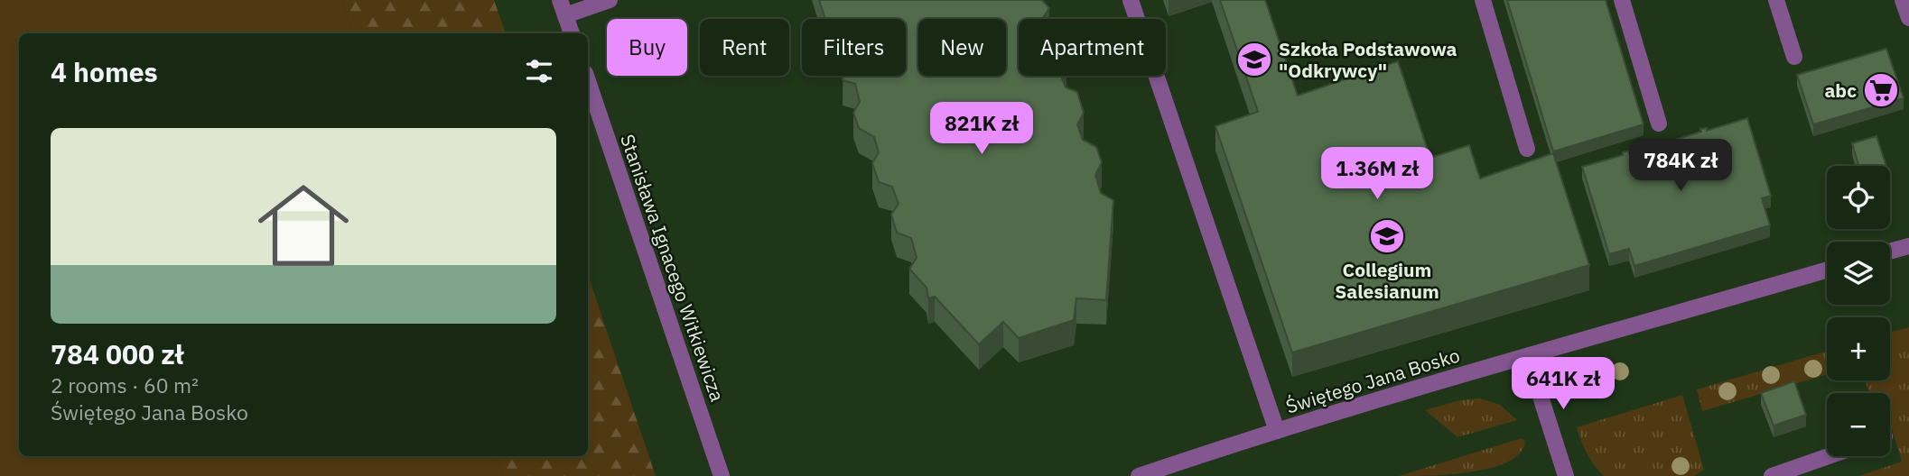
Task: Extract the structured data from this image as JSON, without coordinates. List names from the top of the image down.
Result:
{
  "streets": {
    "street": ["Stanisława Ignacego Witkiewicza", "Świętego Jana Bosko"]
  },
  "places": {
    "school or university": ["Szkoła Podstawowa \"Odkrywcy\"", "Collegium Salesianum"],
    "supermarket": ["abc"]
  },
  "page": {
    "chip": [
      "Buy",
      "Rent",
      "Filters",
      "New",
      "Apartment"
    ],
    "heading": "4 homes",
    "price": [
      "821K zł",
      "784K zł",
      "1.36M zł",
      "641K zł"
    ],
    "list": [
      {
        "name": "784 000 zł",
        "note": "2 rooms · 60 m² · Świętego Jana Bosko"
      }
    ],
    "map_buttons": ["+", "−"]
  }
}
